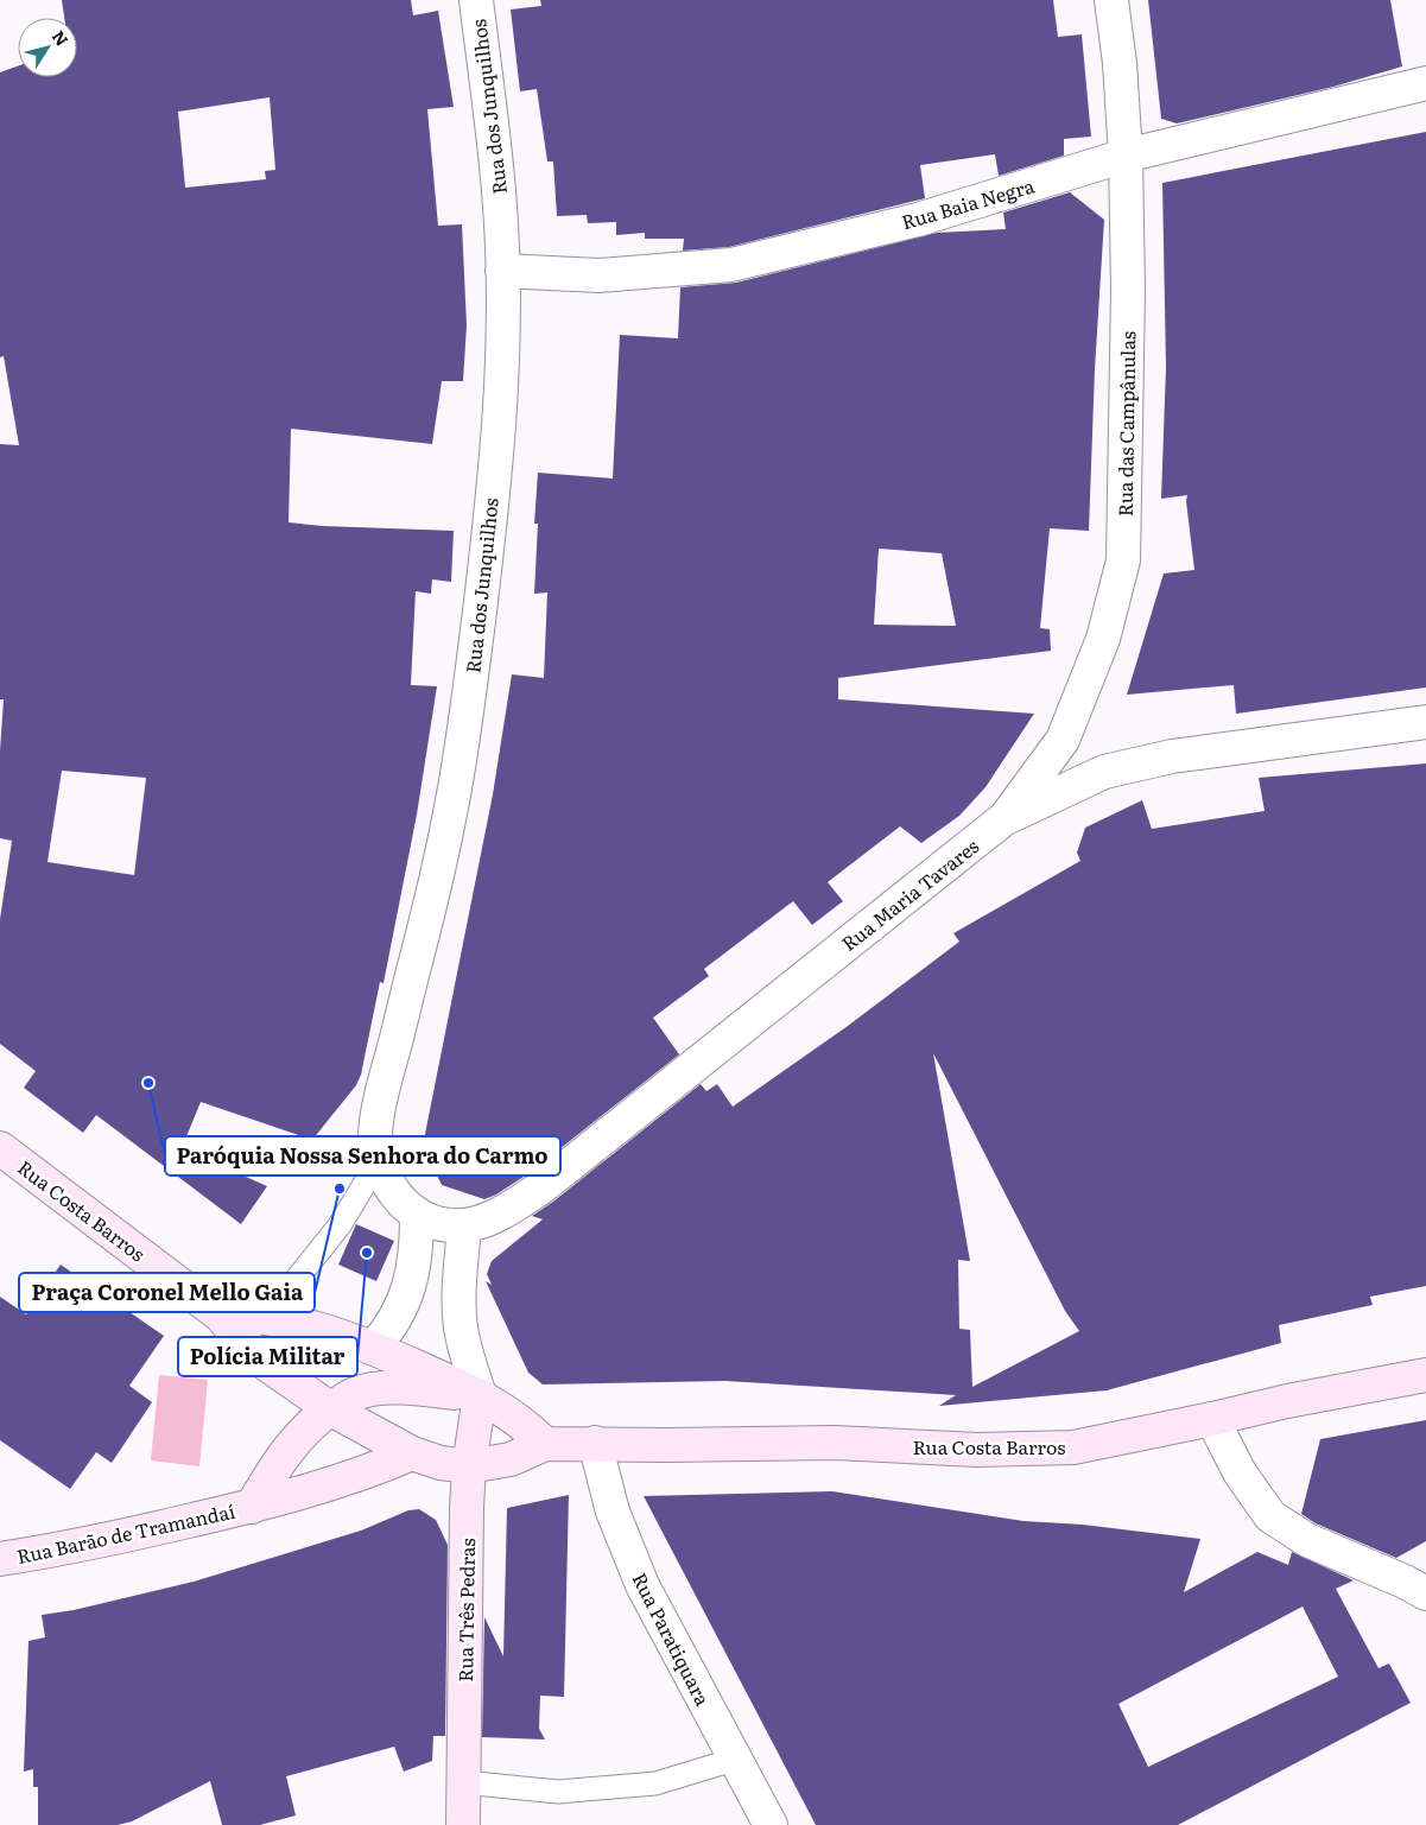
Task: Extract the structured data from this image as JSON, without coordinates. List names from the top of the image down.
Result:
{
  "streets": {
    "main road": ["Rua Costa Barros", "Rua Barão de Tramandaí", "Rua Três Pedras"],
    "street": [
      "Rua dos Junquilhos",
      "Rua Baia Negra",
      "Rua das Campânulas",
      "Rua Maria Tavares",
      "Rua Paratiquara"
    ]
  },
  "crossings": [
    ["Rua dos Junquilhos", "Rua Baia Negra"],
    ["Rua Baia Negra", "Rua das Campânulas"],
    ["Rua das Campânulas", "Rua Maria Tavares"],
    ["Rua Costa Barros", "Rua Barão de Tramandaí"],
    ["Rua Costa Barros", "Rua Três Pedras"],
    ["Rua Costa Barros", "Rua Paratiquara"],
    ["Rua Barão de Tramandaí", "Rua Três Pedras"]
  ],
  "places": ["Paróquia Nossa Senhora do Carmo", "Praça Coronel Mello Gaia", "Polícia Militar"],
  "north": "top right"
}
